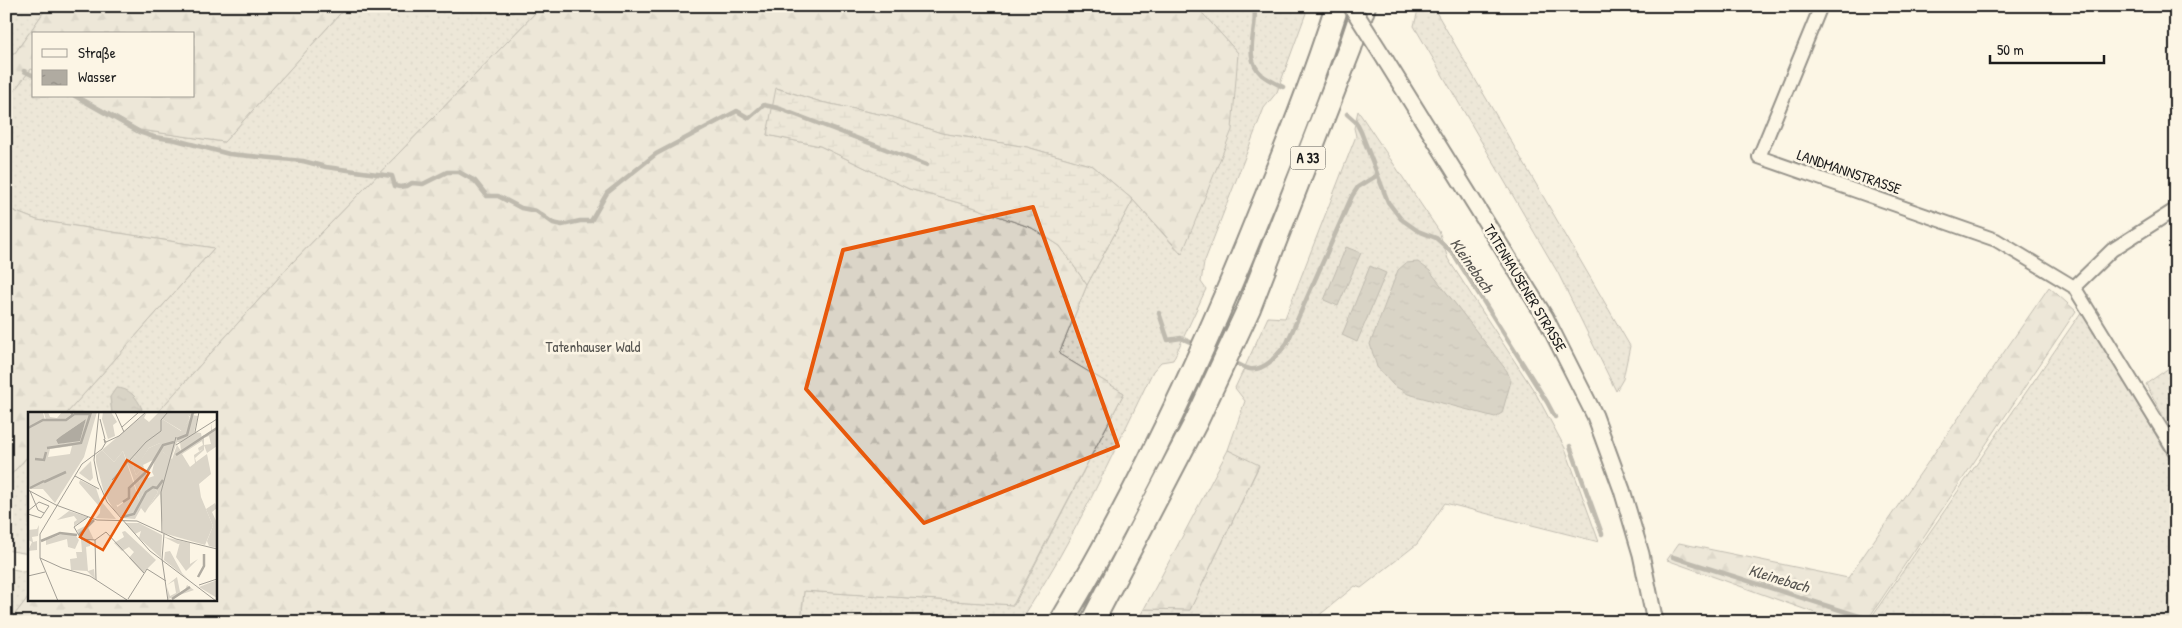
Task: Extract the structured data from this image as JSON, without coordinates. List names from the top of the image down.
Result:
{
  "streets": {
    "highway": ["A 33"],
    "street": ["LANDMANNSTRASSE", "TATENHAUSENER STRASSE"]
  },
  "water": ["Kleinebach"],
  "parks": ["Tatenhauser Wald"],
  "legend": ["Straße", "Wasser"],
  "scale_bar": "50 m"
}
